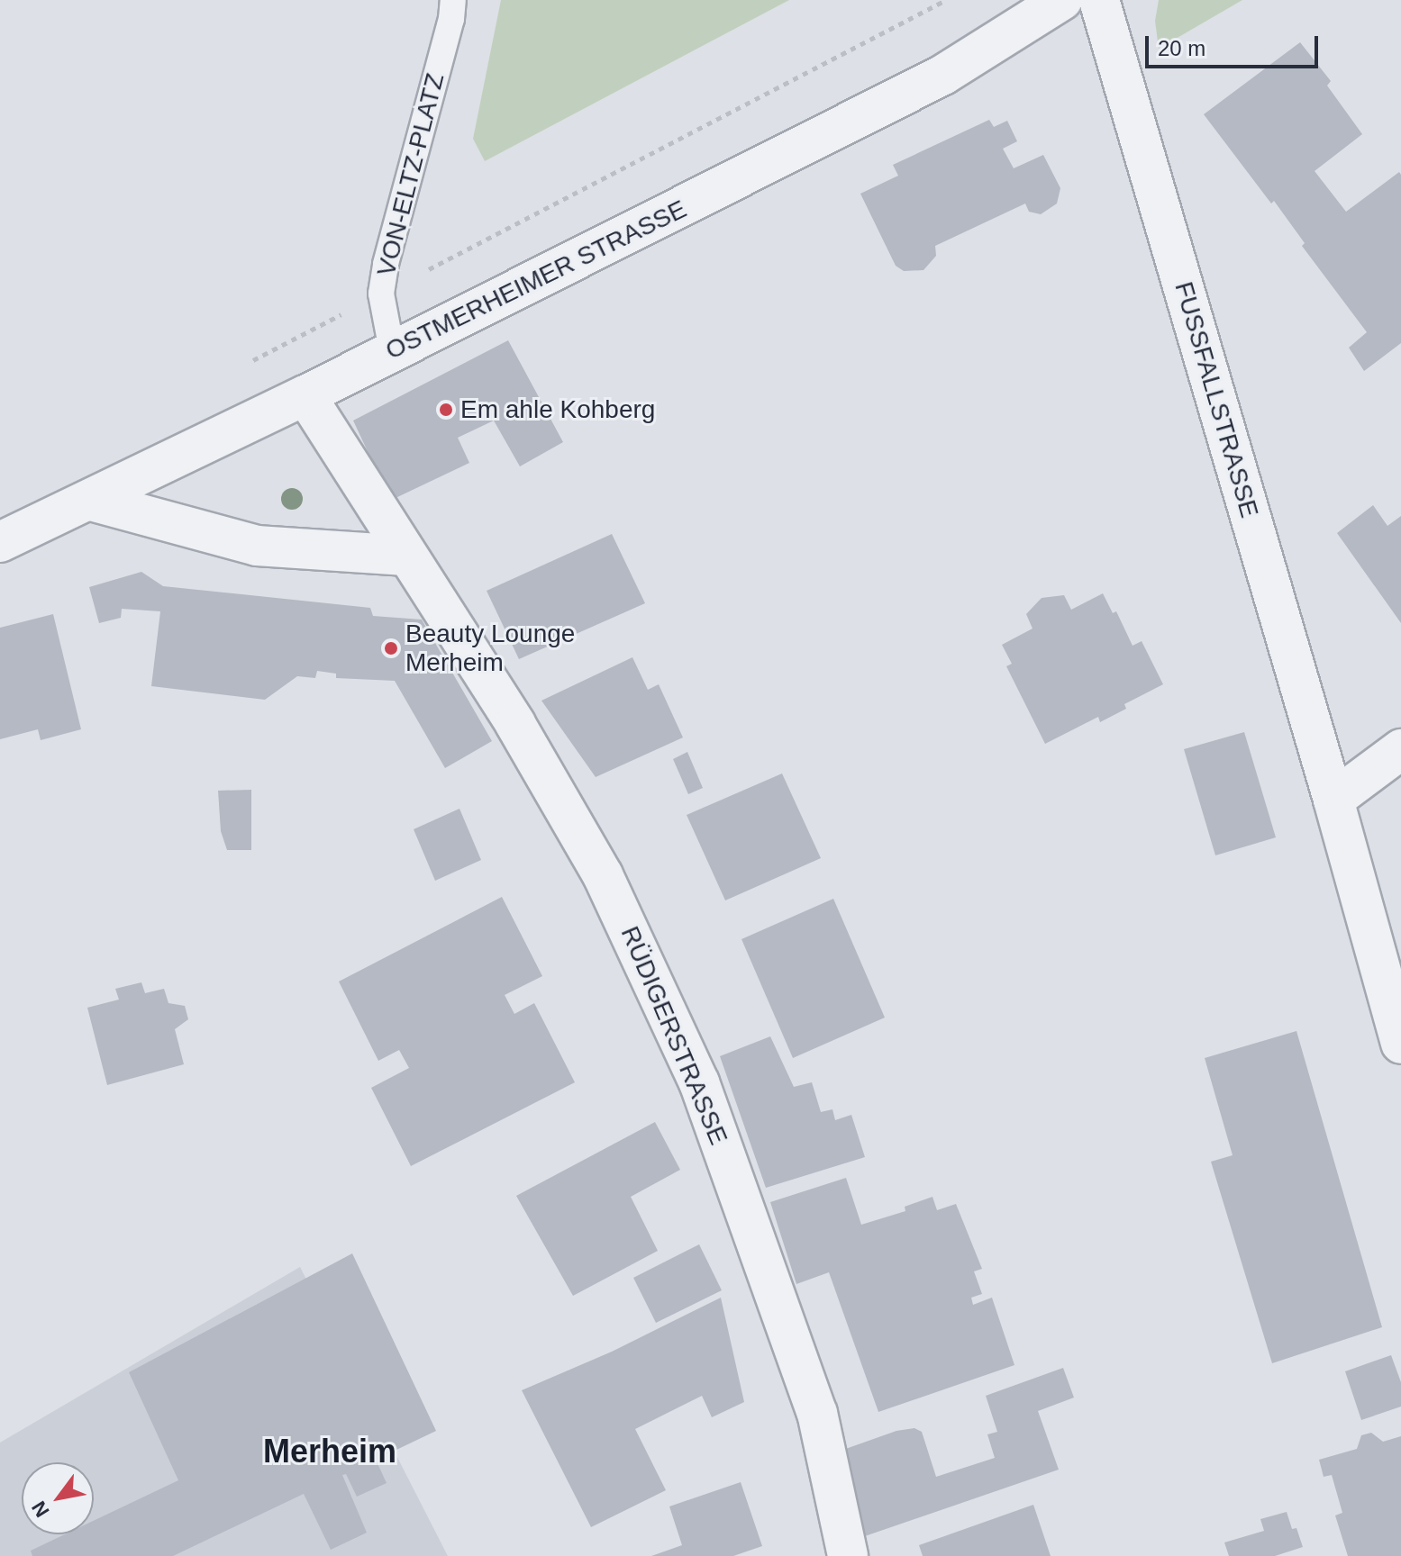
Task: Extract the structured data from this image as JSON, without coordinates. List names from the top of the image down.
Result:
{
  "streets": {
    "street": ["OSTMERHEIMER STRASSE", "FUSSFALLSTRASSE", "RÜDIGERSTRASSE"],
    "lane": ["VON-ELTZ-PLATZ"]
  },
  "crossings": [
    ["VON-ELTZ-PLATZ", "OSTMERHEIMER STRASSE"],
    ["OSTMERHEIMER STRASSE", "RÜDIGERSTRASSE"]
  ],
  "districts": ["Merheim"],
  "places": ["Em ahle Kohberg", "Beauty Lounge Merheim"],
  "scale_bar": "20 m",
  "north": "bottom left"
}
